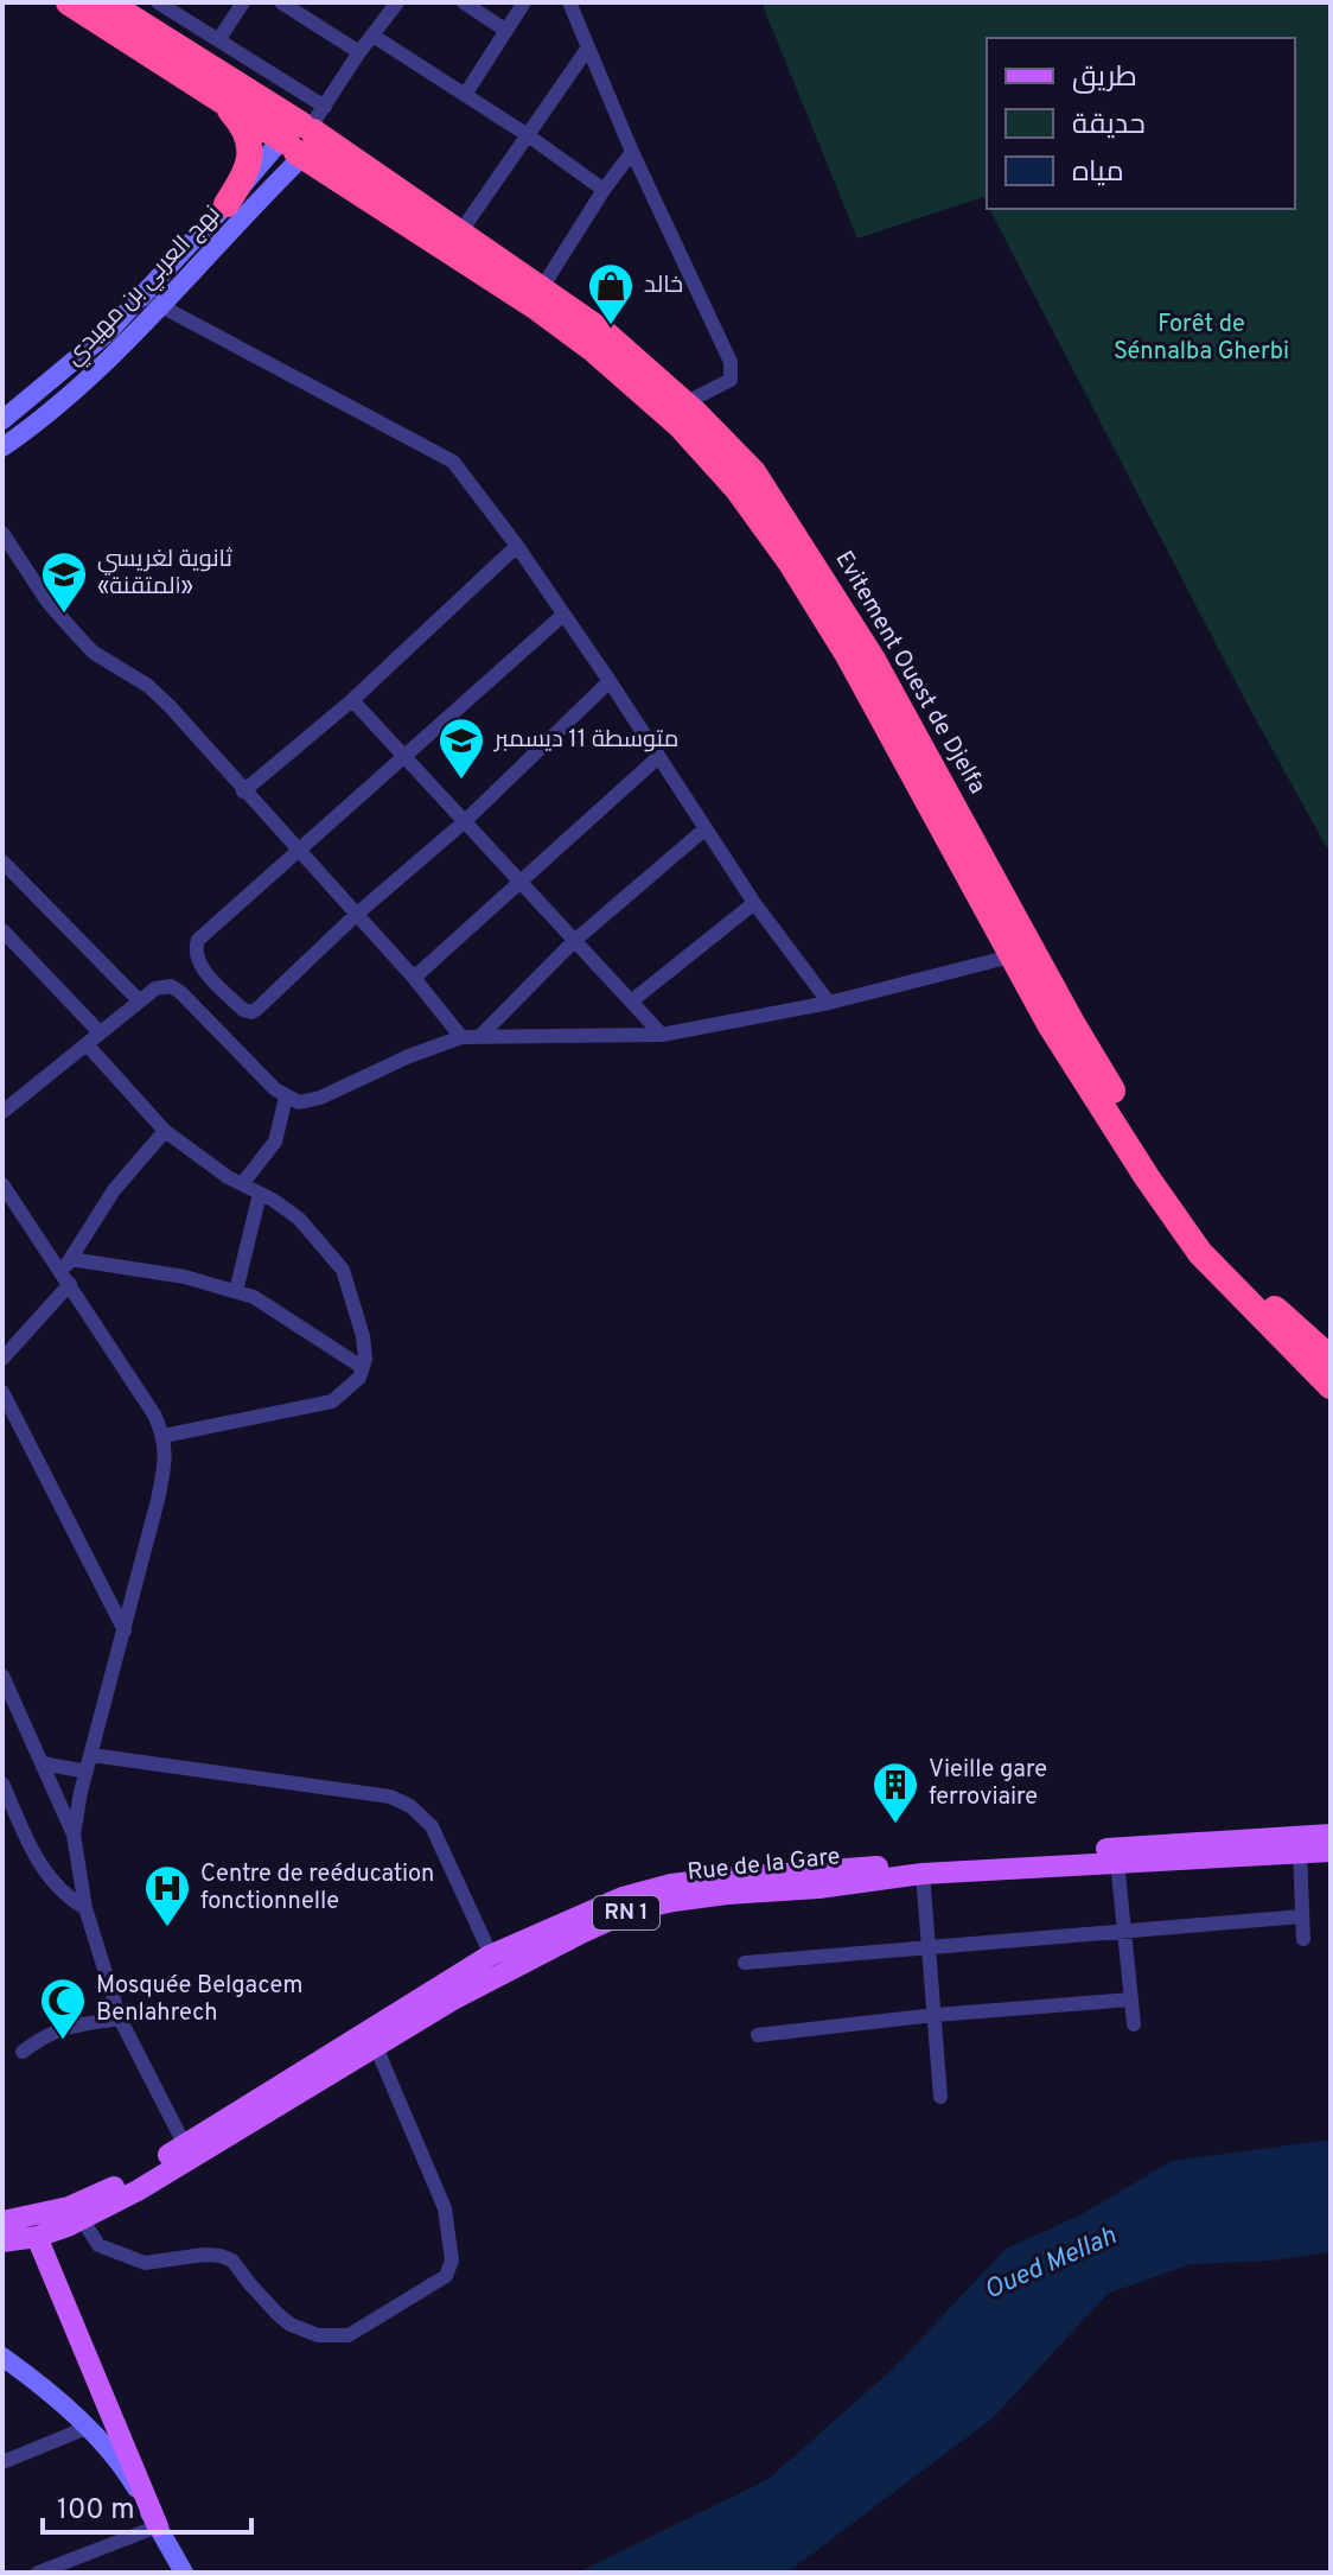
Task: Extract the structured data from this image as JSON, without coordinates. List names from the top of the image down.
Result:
{
  "streets": {
    "highway": ["Evitement Ouest de Djelfa"],
    "main road": ["نهج العربي بن مهيدي", "Rue de la Gare", "RN 1"]
  },
  "crossings": [
    ["نهج العربي بن مهيدي", "Evitement Ouest de Djelfa"]
  ],
  "water": ["Oued Mellah"],
  "parks": ["Forêt de Sénnalba Gherbi"],
  "places": {
    "shop": ["خالد"],
    "school or university": ["ثانوية لغريسي «المتقنة»", "متوسطة 11 ديسمبر"],
    "building": ["Vieille gare ferroviaire"],
    "hospital": ["Centre de reéducation fonctionnelle"],
    "mosque": ["Mosquée Belgacem Benlahrech"]
  },
  "legend": ["طريق", "حديقة", "مياه"],
  "scale_bar": "100 m"
}
